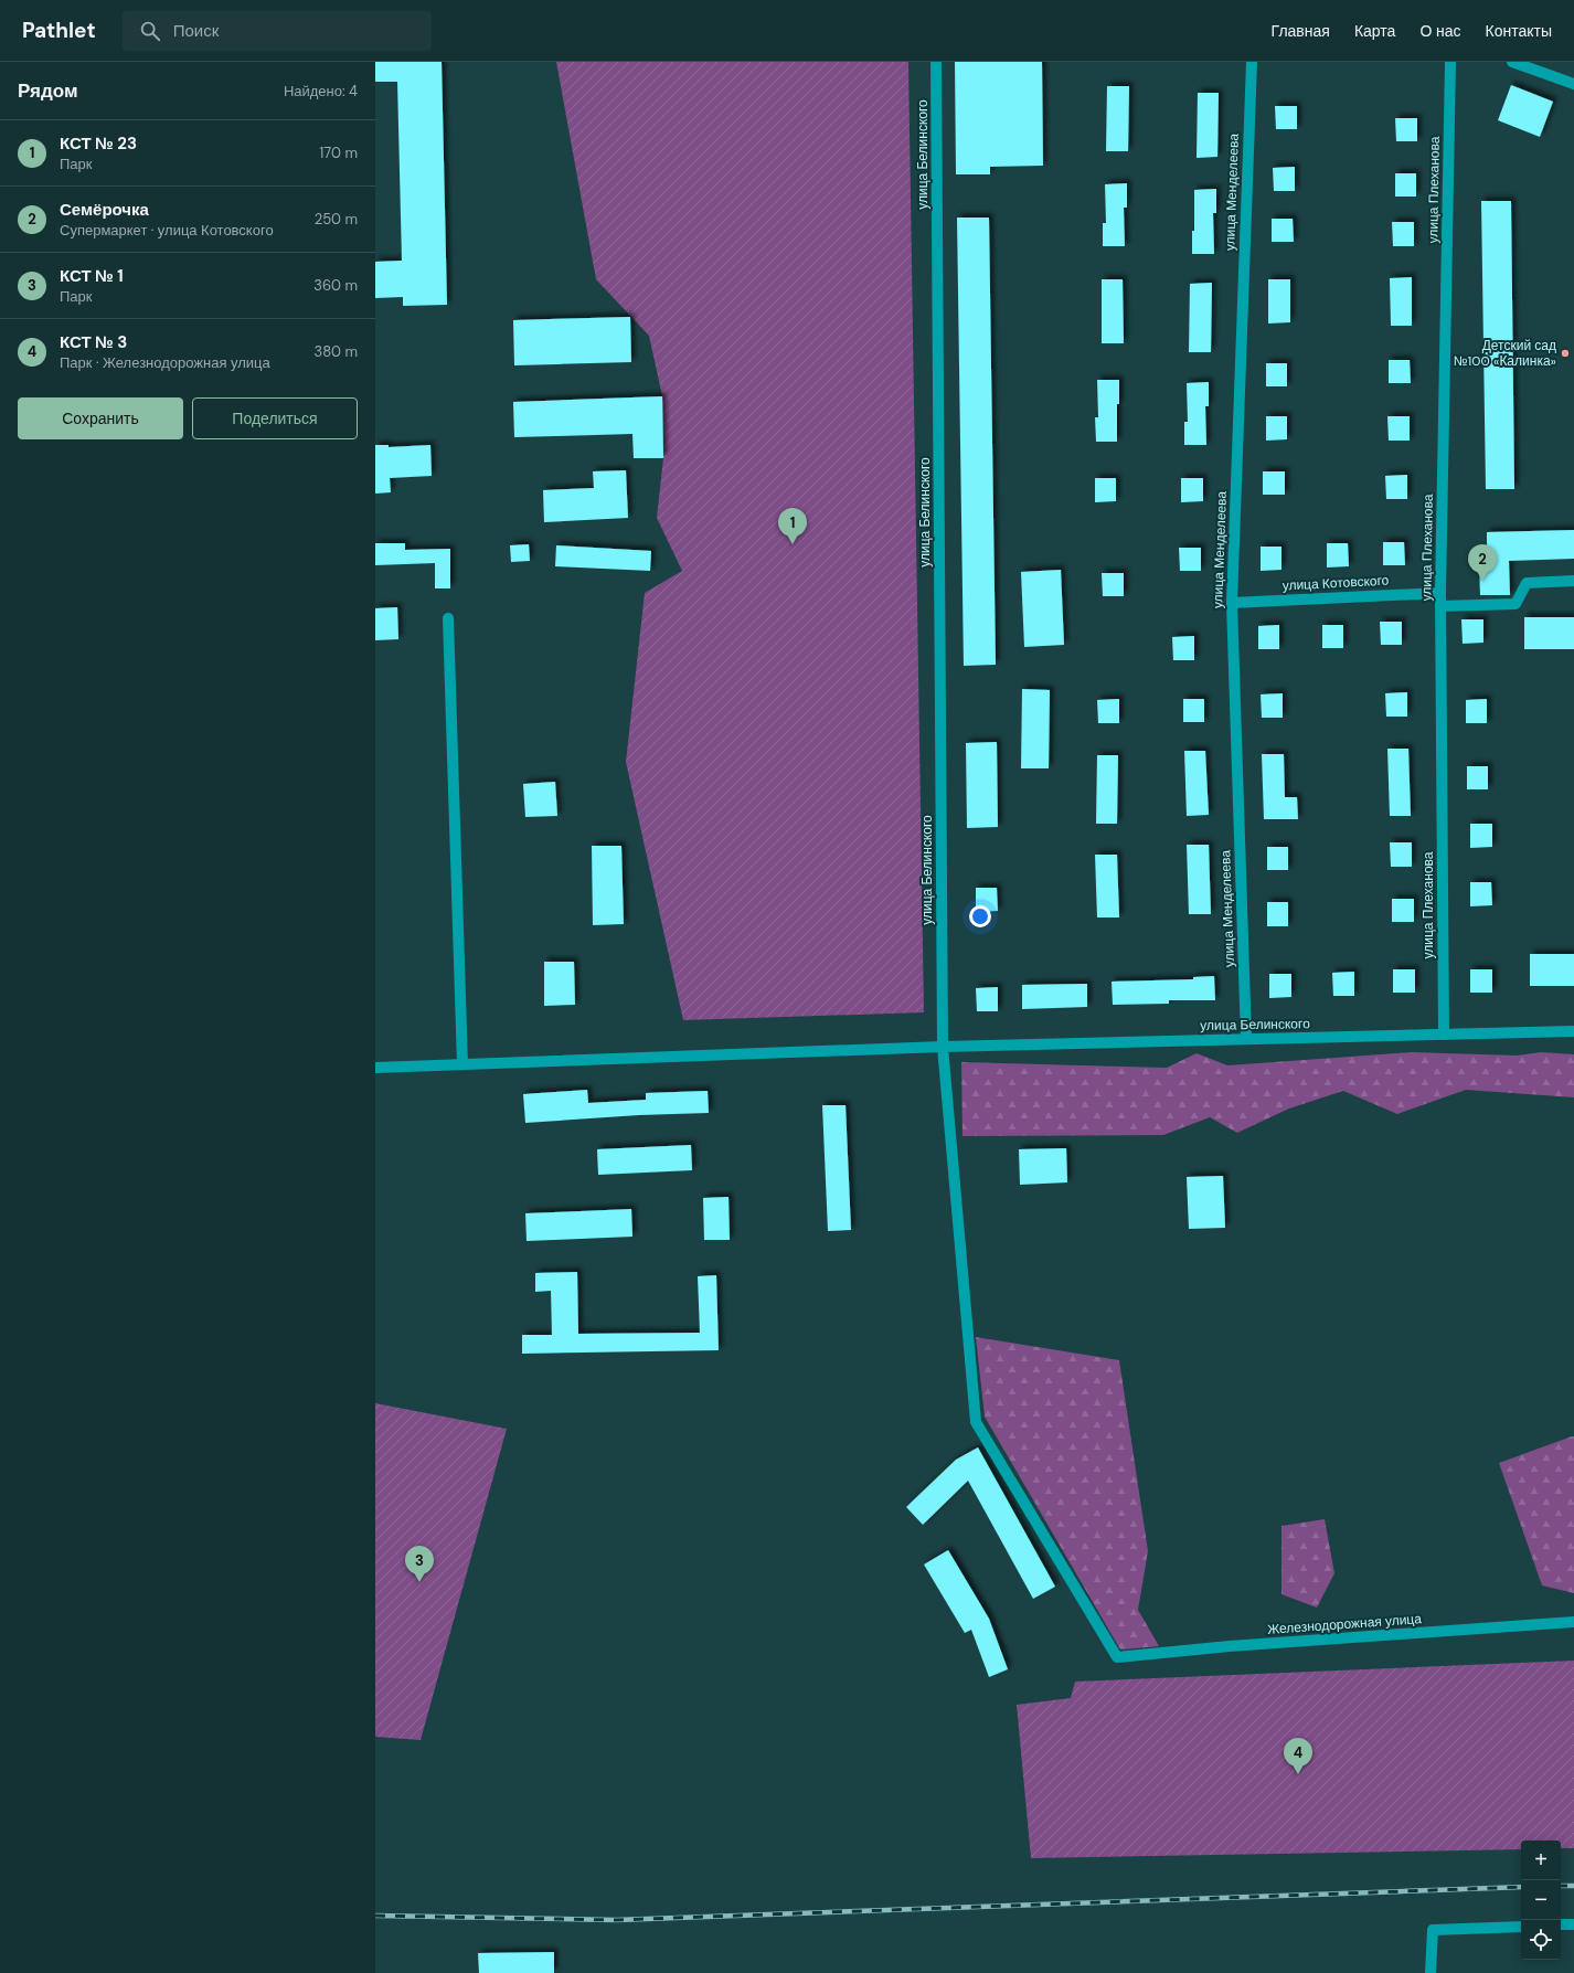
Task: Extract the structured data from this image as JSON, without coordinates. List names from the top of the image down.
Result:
{
  "streets": {
    "street": [
      "улица Белинского",
      "улица Плеханова",
      "улица Менделеева",
      "улица Котовского",
      "Железнодорожная улица"
    ]
  },
  "crossings": [
    ["улица Белинского", "улица Плеханова"],
    ["улица Белинского", "улица Менделеева"],
    ["улица Белинского", "Железнодорожная улица"],
    ["улица Плеханова", "улица Котовского"],
    ["улица Менделеева", "улица Котовского"]
  ],
  "places": ["Детский сад №100 «Калинка»"],
  "page": {
    "header": "Pathlet",
    "search": "Поиск",
    "nav": [
      "Главная",
      "Карта",
      "О нас",
      "Контакты"
    ],
    "heading": ["Рядом", "Найдено: 4"],
    "list": [
      {
        "mark": "1",
        "name": "КСТ № 23",
        "note": "Парк",
        "value": "170 m"
      },
      {
        "mark": "2",
        "name": "Семёрочка",
        "note": "Супермаркет · улица Котовского",
        "value": "250 m"
      },
      {
        "mark": "3",
        "name": "КСТ № 1",
        "note": "Парк",
        "value": "360 m"
      },
      {
        "mark": "4",
        "name": "КСТ № 3",
        "note": "Парк · Железнодорожная улица",
        "value": "380 m"
      }
    ],
    "buttons": ["Сохранить", "Поделиться"],
    "pins": [
      "1",
      "2",
      "3",
      "4"
    ],
    "map_buttons": ["+", "−"]
  }
}
